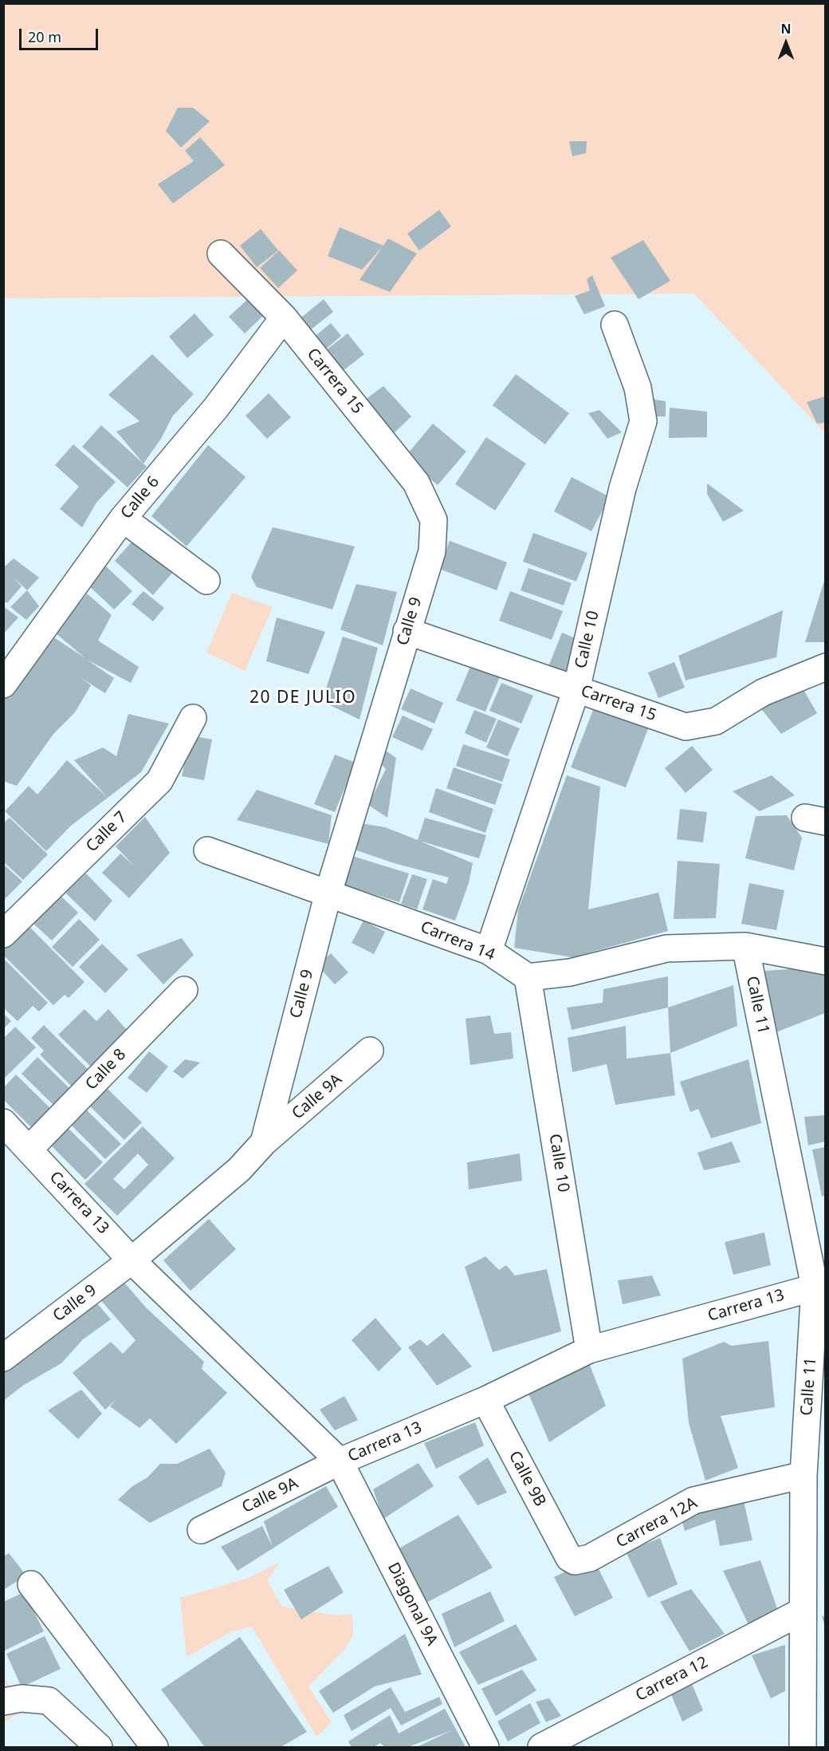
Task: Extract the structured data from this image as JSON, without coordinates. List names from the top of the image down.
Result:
{
  "streets": {
    "street": [
      "Carrera 15",
      "Calle 6",
      "Calle 9",
      "Calle 10",
      "Calle 7",
      "Carrera 14",
      "Calle 11",
      "Calle 8",
      "Calle 9A",
      "Carrera 13",
      "Calle 9B",
      "Carrera 12A",
      "Diagonal 9A",
      "Carrera 12"
    ]
  },
  "crossings": [
    ["Carrera 15", "Calle 6"],
    ["Carrera 15", "Calle 9"],
    ["Carrera 15", "Calle 10"],
    ["Calle 9", "Carrera 14"],
    ["Calle 9", "Calle 9A"],
    ["Calle 9", "Carrera 13"],
    ["Calle 10", "Carrera 14"],
    ["Calle 10", "Carrera 13"],
    ["Calle 11", "Carrera 13"],
    ["Calle 11", "Carrera 12A"],
    ["Calle 11", "Carrera 12"],
    ["Calle 8", "Carrera 13"],
    ["Calle 9A", "Carrera 13"],
    ["Calle 9A", "Diagonal 9A"],
    ["Carrera 13", "Calle 9B"],
    ["Carrera 13", "Diagonal 9A"],
    ["Calle 9B", "Carrera 12A"]
  ],
  "districts": ["20 DE JULIO"],
  "scale_bar": "20 m",
  "north": "top"
}
